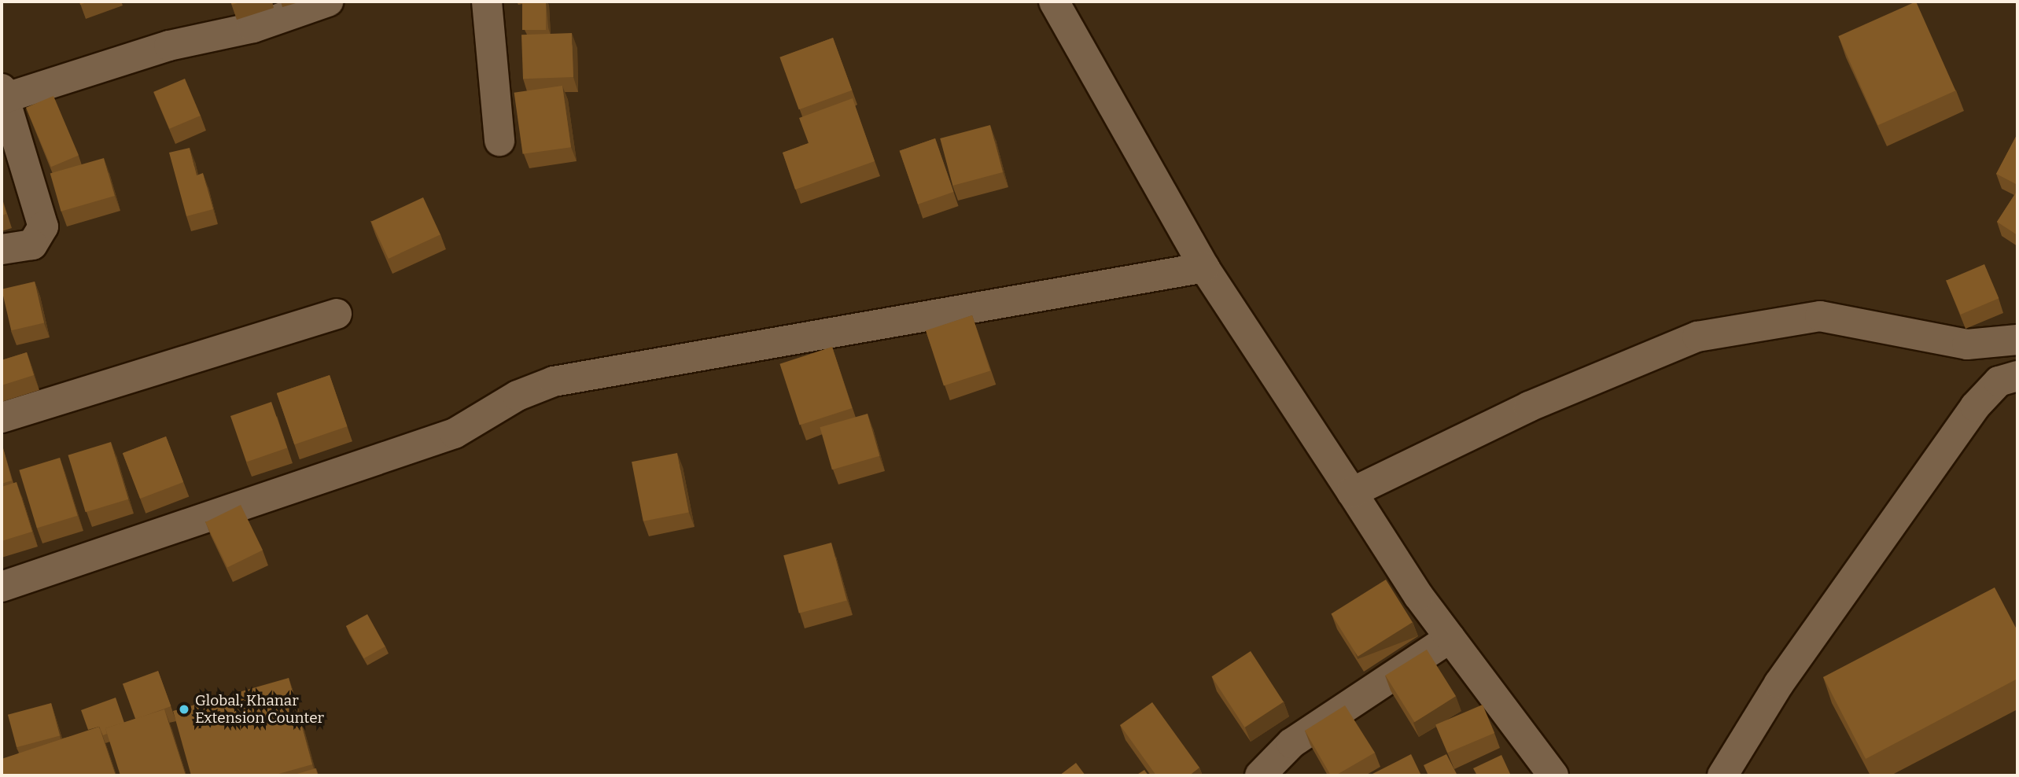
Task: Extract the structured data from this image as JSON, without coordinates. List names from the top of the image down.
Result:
{
  "places": ["Global, Khanar Extension Counter"]
}
